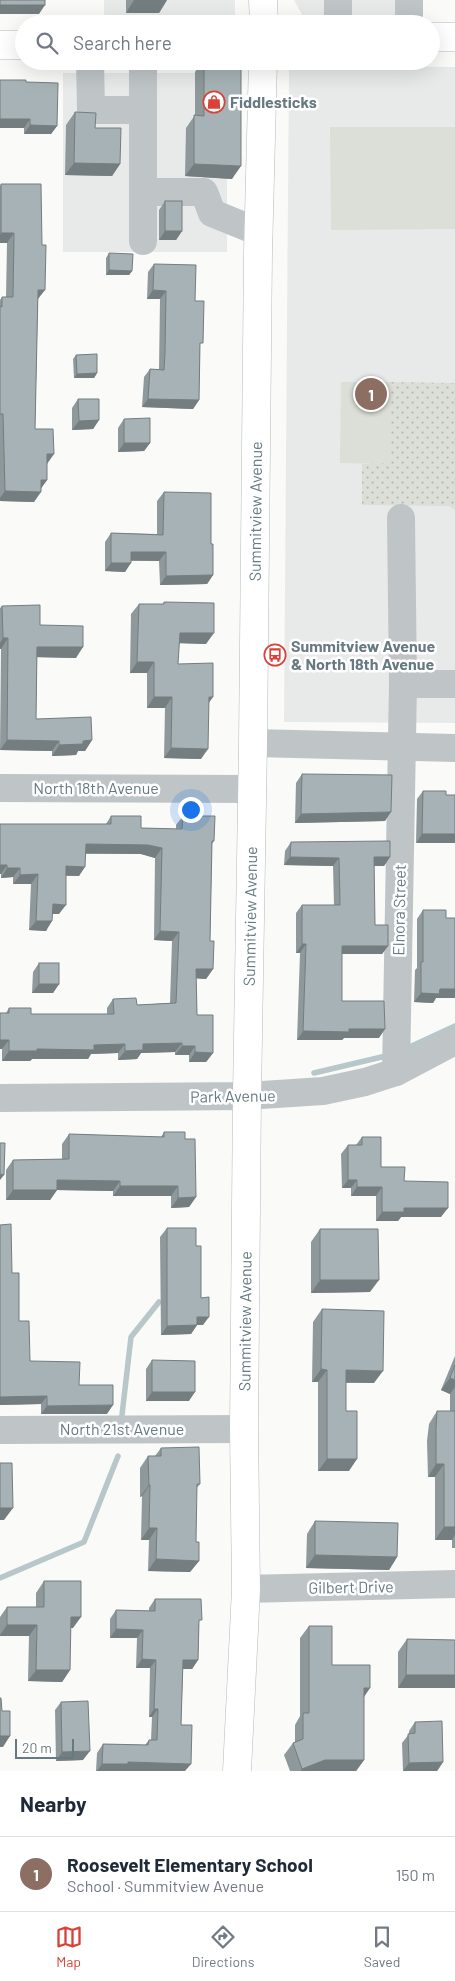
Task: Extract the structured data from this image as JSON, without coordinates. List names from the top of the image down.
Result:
{
  "streets": {
    "main road": ["Summitview Avenue"],
    "street": [
      "North 18th Avenue",
      "Elnora Street",
      "Park Avenue",
      "North 21st Avenue",
      "Gilbert Drive"
    ]
  },
  "crossings": [
    ["Summitview Avenue", "North 18th Avenue"],
    ["Summitview Avenue", "Park Avenue"],
    ["Summitview Avenue", "North 21st Avenue"],
    ["Summitview Avenue", "Gilbert Drive"],
    ["Elnora Street", "Park Avenue"]
  ],
  "places": {
    "shop": ["Fiddlesticks"],
    "bus stop": ["Summitview Avenue & North 18th Avenue"]
  },
  "scale_bar": "20 m",
  "page": {
    "search": "Search here",
    "pins": "1",
    "scale": "20 m",
    "heading": "Nearby",
    "list": [
      {
        "mark": "1",
        "name": "Roosevelt Elementary School",
        "note": "School · Summitview Avenue",
        "value": "150 m"
      }
    ],
    "nav": ["Map", "Directions", "Saved"]
  }
}
